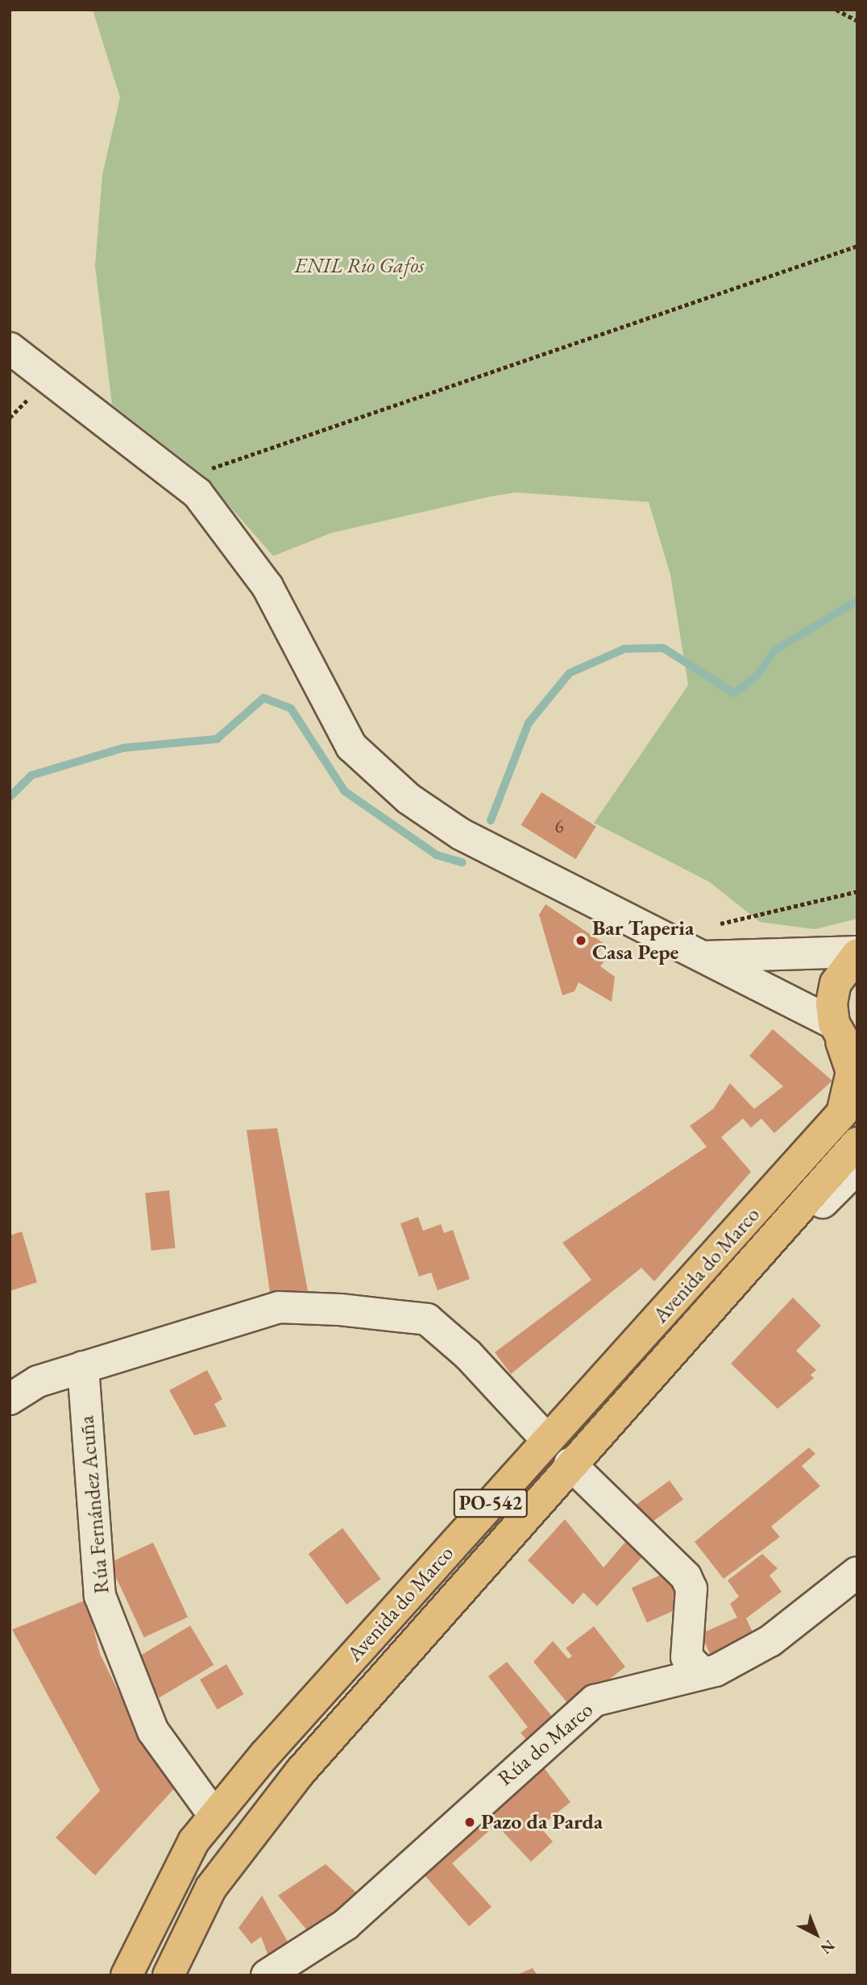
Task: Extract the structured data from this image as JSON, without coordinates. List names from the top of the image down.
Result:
{
  "streets": {
    "main road": ["Avenida do Marco", "PO-542"],
    "street": ["Rúa Fernández Acuña", "Rúa do Marco"]
  },
  "crossings": [
    ["Avenida do Marco", "PO-542"],
    ["Avenida do Marco", "Rúa Fernández Acuña"]
  ],
  "parks": ["ENIL Río Gafos"],
  "places": ["Bar Taperia Casa Pepe", "Pazo da Parda"],
  "house_numbers": ["6"],
  "north": "bottom right"
}
